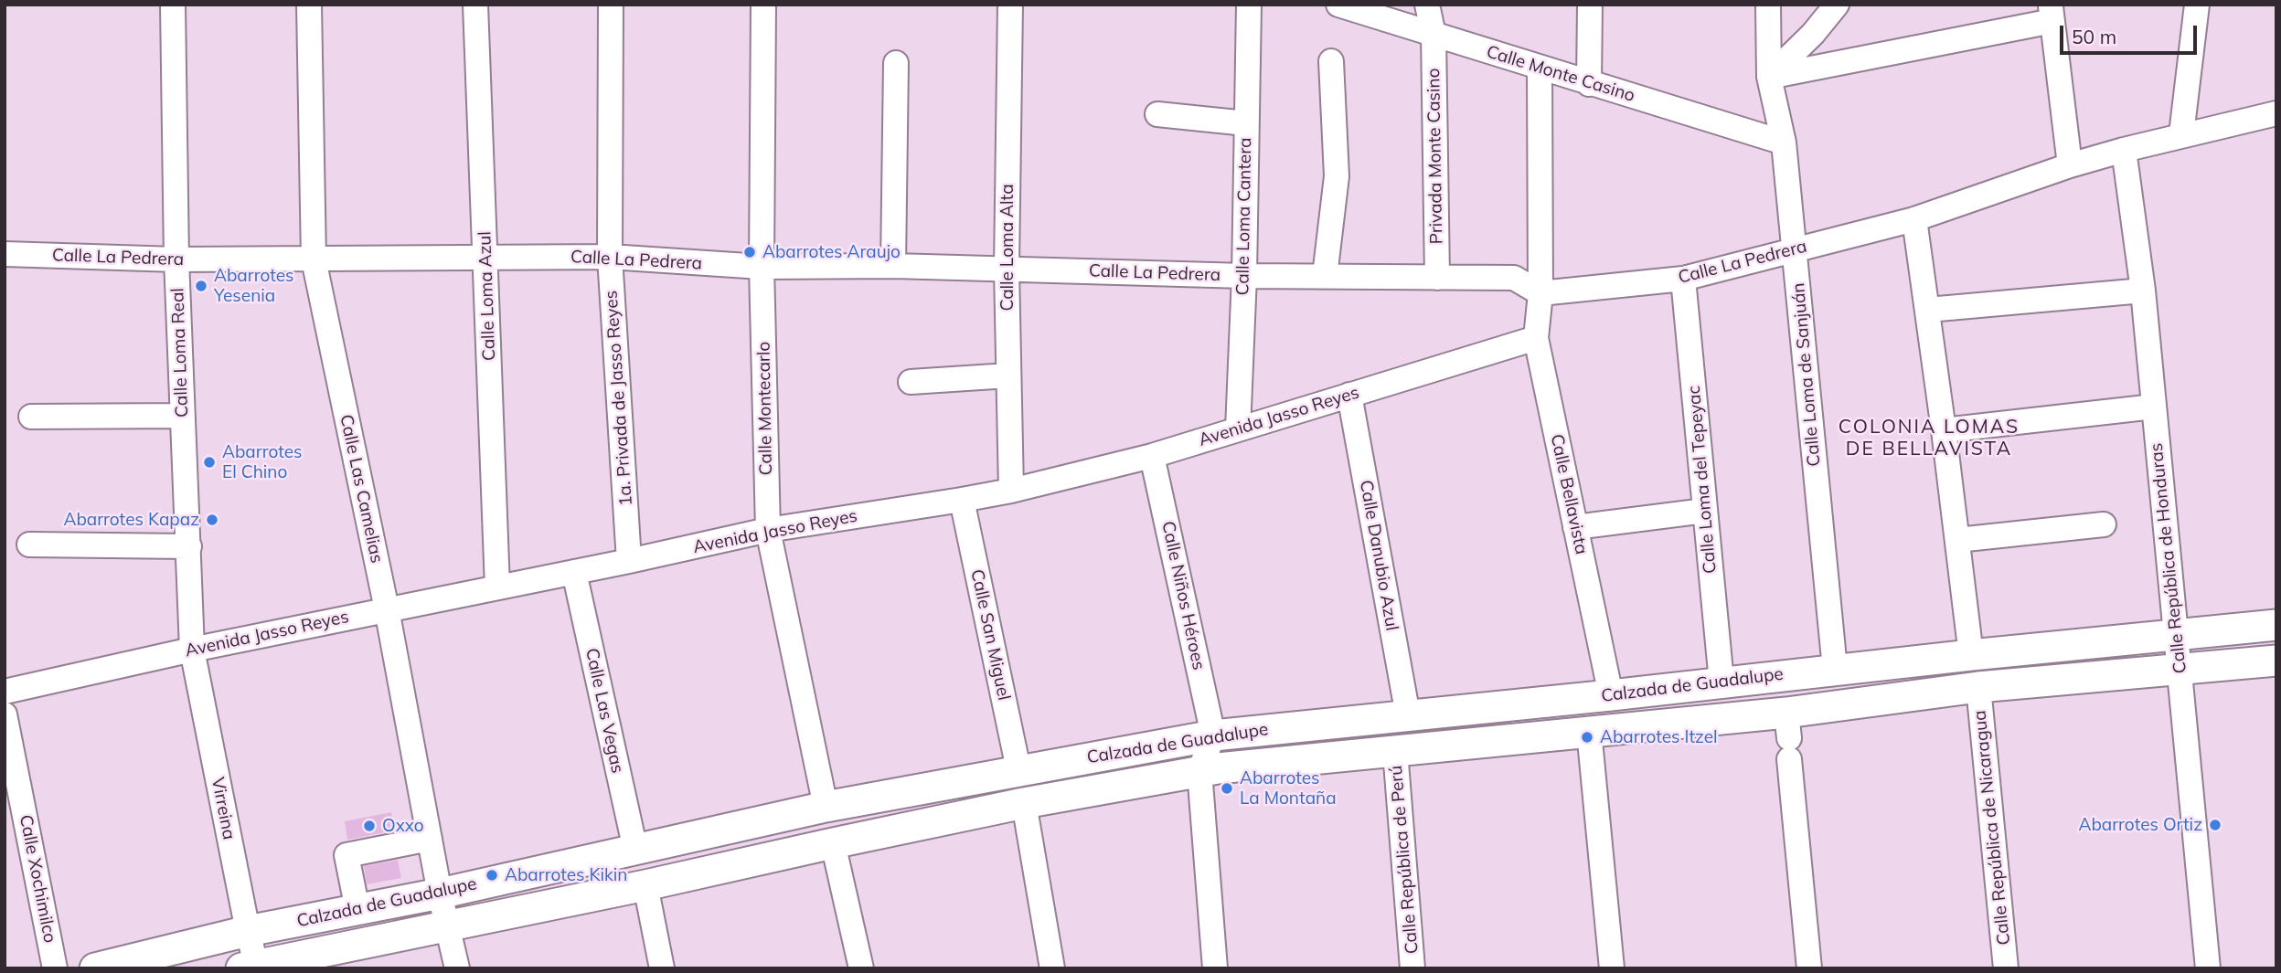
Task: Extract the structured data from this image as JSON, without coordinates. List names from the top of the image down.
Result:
{
  "streets": {
    "main road": ["Calzada de Guadalupe"],
    "street": [
      "Calle Monte Casino",
      "Privada Monte Casino",
      "Calle Loma Cantera",
      "Calle Loma Alta",
      "Calle La Pedrera",
      "Calle Loma Azul",
      "Calle Loma Real",
      "Calle Loma de Sanjuán",
      "1a. Privada de Jasso Reyes",
      "Calle Montecarlo",
      "Avenida Jasso Reyes",
      "Calle Loma del Tepeyac",
      "Calle Las Camelias",
      "Calle Bellavista",
      "Calle Danubio Azul",
      "Calle República de Honduras",
      "Calle Niños Héroes",
      "Calle San Miguel",
      "Calle Las Vegas",
      "Virreina",
      "Calle República de Nicaragua",
      "Calle República de Perú",
      "Calle Xochimilco"
    ]
  },
  "crossings": [
    ["Calle Monte Casino", "Privada Monte Casino"],
    ["Calle Monte Casino", "Calle Loma de Sanjuán"],
    ["Privada Monte Casino", "Calle La Pedrera"],
    ["Calle Loma Cantera", "Calle La Pedrera"],
    ["Calle Loma Cantera", "Avenida Jasso Reyes"],
    ["Calle Loma Alta", "Calle La Pedrera"],
    ["Calle Loma Alta", "Avenida Jasso Reyes"],
    ["Calle La Pedrera", "Calle Loma Azul"],
    ["Calle La Pedrera", "Calle Loma Real"],
    ["Calle La Pedrera", "Calle Loma de Sanjuán"],
    ["Calle La Pedrera", "1a. Privada de Jasso Reyes"],
    ["Calle La Pedrera", "Calle Montecarlo"],
    ["Calle La Pedrera", "Calle Loma del Tepeyac"],
    ["Calle La Pedrera", "Calle Las Camelias"],
    ["Calle La Pedrera", "Calle Bellavista"],
    ["Calle La Pedrera", "Calle República de Honduras"],
    ["Calle Loma Azul", "Avenida Jasso Reyes"],
    ["Calle Loma Real", "Avenida Jasso Reyes"],
    ["Calle Loma Real", "Virreina"],
    ["Calle Loma de Sanjuán", "Calzada de Guadalupe"],
    ["1a. Privada de Jasso Reyes", "Avenida Jasso Reyes"],
    ["Calle Montecarlo", "Avenida Jasso Reyes"],
    ["Calle Montecarlo", "Calzada de Guadalupe"],
    ["Avenida Jasso Reyes", "Calle Las Camelias"],
    ["Avenida Jasso Reyes", "Calle Bellavista"],
    ["Avenida Jasso Reyes", "Calle Danubio Azul"],
    ["Avenida Jasso Reyes", "Calle Niños Héroes"],
    ["Avenida Jasso Reyes", "Calle San Miguel"],
    ["Avenida Jasso Reyes", "Calle Las Vegas"],
    ["Avenida Jasso Reyes", "Virreina"],
    ["Calle Loma del Tepeyac", "Calzada de Guadalupe"],
    ["Calle Las Camelias", "Calzada de Guadalupe"],
    ["Calle Bellavista", "Calzada de Guadalupe"],
    ["Calle Danubio Azul", "Calzada de Guadalupe"],
    ["Calle República de Honduras", "Calzada de Guadalupe"],
    ["Calle Niños Héroes", "Calzada de Guadalupe"],
    ["Calle San Miguel", "Calzada de Guadalupe"],
    ["Calzada de Guadalupe", "Calle Las Vegas"],
    ["Calzada de Guadalupe", "Virreina"],
    ["Calzada de Guadalupe", "Calle República de Nicaragua"],
    ["Calzada de Guadalupe", "Calle República de Perú"]
  ],
  "districts": ["COLONIA LOMAS DE BELLAVISTA"],
  "places": [
    "Abarrotes Araujo",
    "Abarrotes Yesenia",
    "Abarrotes El Chino",
    "Abarrotes Kapaz",
    "Abarrotes Itzel",
    "Abarrotes La Montaña",
    "Abarrotes Ortiz",
    "Oxxo",
    "Abarrotes Kikin"
  ],
  "scale_bar": "50 m"
}
